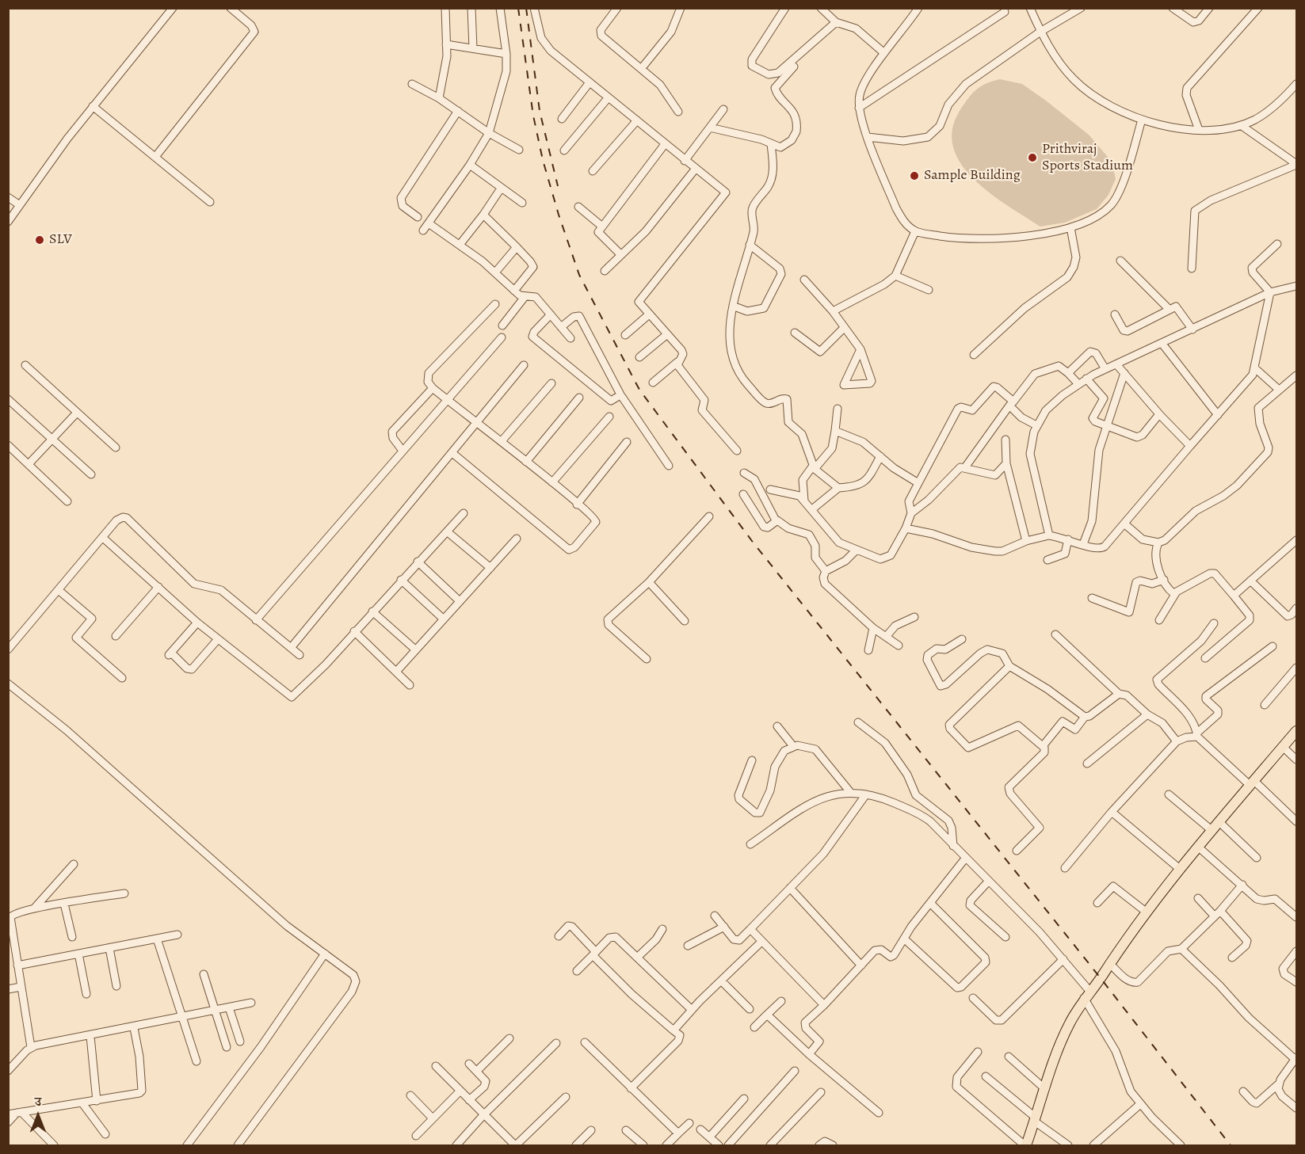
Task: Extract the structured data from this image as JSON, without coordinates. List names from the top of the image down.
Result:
{
  "places": ["Prithviraj Sports Stadium", "Sample Building", "SLV"],
  "north": "top"
}
